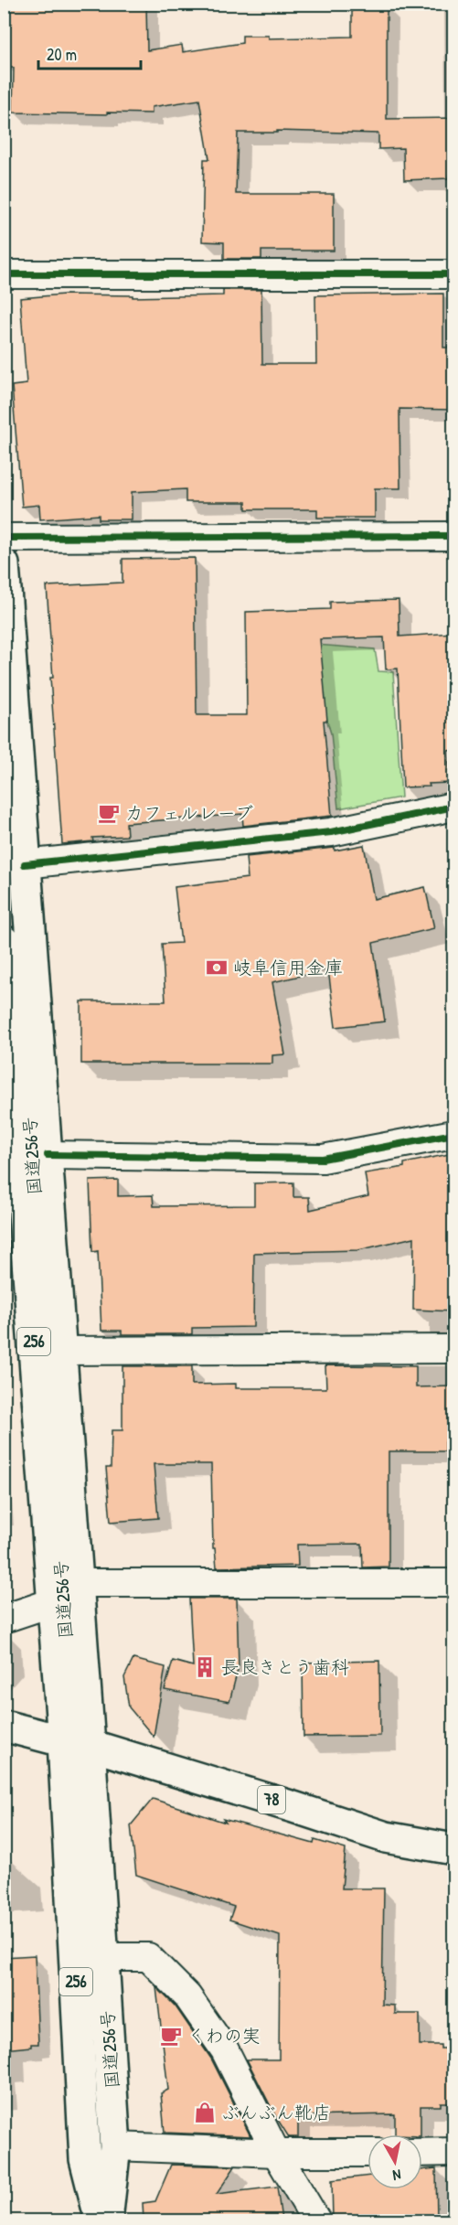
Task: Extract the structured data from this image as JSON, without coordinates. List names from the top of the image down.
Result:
{
  "streets": {
    "main road": ["国道256号", "256", "78"]
  },
  "crossings": [
    ["国道256号", "78"]
  ],
  "places": {
    "cafe": ["カフェルレーブ", "くわの実"],
    "bank": ["岐阜信用金庫"],
    "building": ["長良きとう歯科"],
    "shop": ["ぶんぶん靴店"]
  },
  "scale_bar": "20 m",
  "north": "bottom"
}
